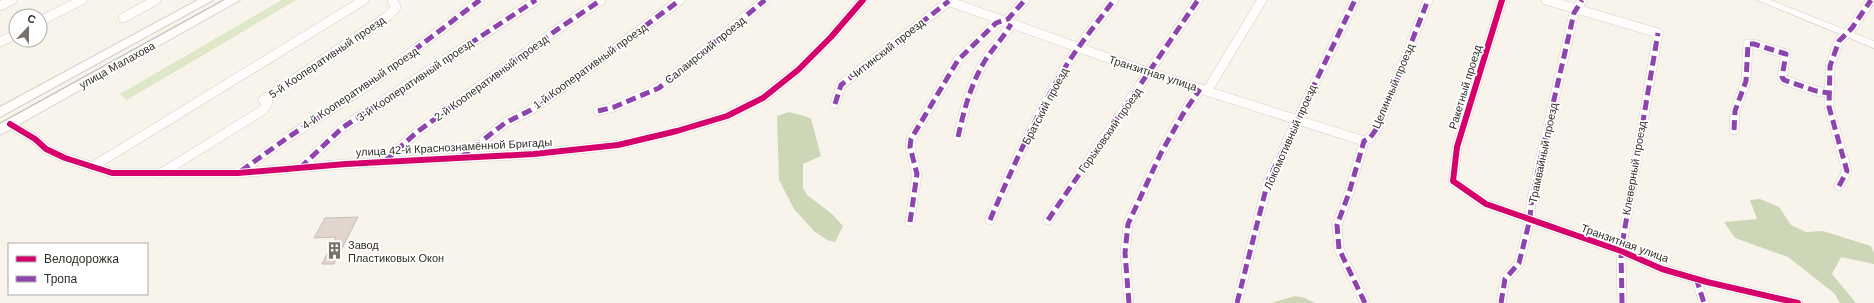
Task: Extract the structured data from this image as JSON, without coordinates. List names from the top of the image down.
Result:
{
  "streets": {
    "main road": ["улица Малахова"],
    "street": [
      "Читинский проезд",
      "Салаирский проезд",
      "5-й Кооперативный проезд",
      "1-й Кооперативный проезд",
      "Транзитная улица",
      "2-й Кооперативный проезд",
      "3-й Кооперативный проезд",
      "Целинный проезд",
      "Ракетный проезд",
      "4-й Кооперативный проезд",
      "Братский проезд",
      "Горьковский проезд",
      "Локомотивный проезд",
      "улица 42-й Краснознамённой Бригады",
      "Трамвайный проезд",
      "Клеверный проезд"
    ]
  },
  "crossings": [
    ["Читинский проезд", "Транзитная улица"],
    ["5-й Кооперативный проезд", "улица 42-й Краснознамённой Бригады"],
    ["улица Малахова", "улица 42-й Краснознамённой Бригады"],
    ["1-й Кооперативный проезд", "улица 42-й Краснознамённой Бригады"],
    ["Транзитная улица", "Целинный проезд"],
    ["Транзитная улица", "Ракетный проезд"],
    ["Транзитная улица", "Братский проезд"],
    ["Транзитная улица", "Горьковский проезд"],
    ["Транзитная улица", "Локомотивный проезд"],
    ["Транзитная улица", "Трамвайный проезд"],
    ["Транзитная улица", "Клеверный проезд"],
    ["2-й Кооперативный проезд", "улица 42-й Краснознамённой Бригады"],
    ["3-й Кооперативный проезд", "улица 42-й Краснознамённой Бригады"],
    ["4-й Кооперативный проезд", "улица 42-й Краснознамённой Бригады"],
    ["Трамвайный проезд", "Клеверный проезд"]
  ],
  "places": {
    "building": ["Завод Пластиковых Окон"]
  },
  "legend": ["Велодорожка", "Тропа"],
  "north": "top"
}
